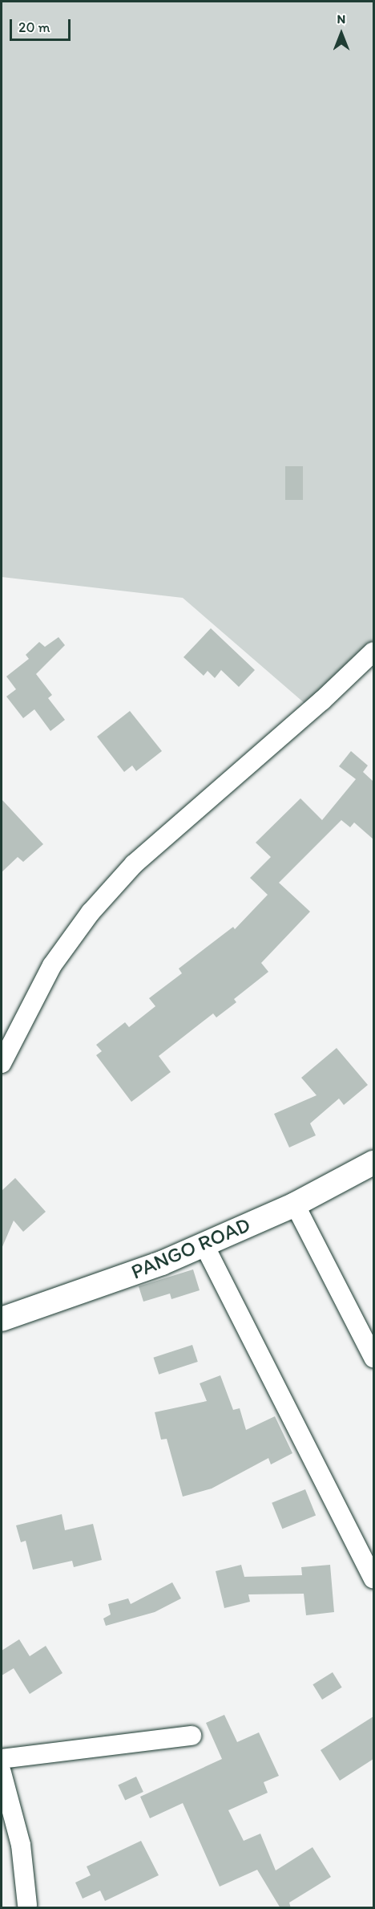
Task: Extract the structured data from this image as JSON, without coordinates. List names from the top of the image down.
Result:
{
  "streets": {
    "street": ["PANGO ROAD"]
  },
  "scale_bar": "20 m",
  "north": "top"
}
